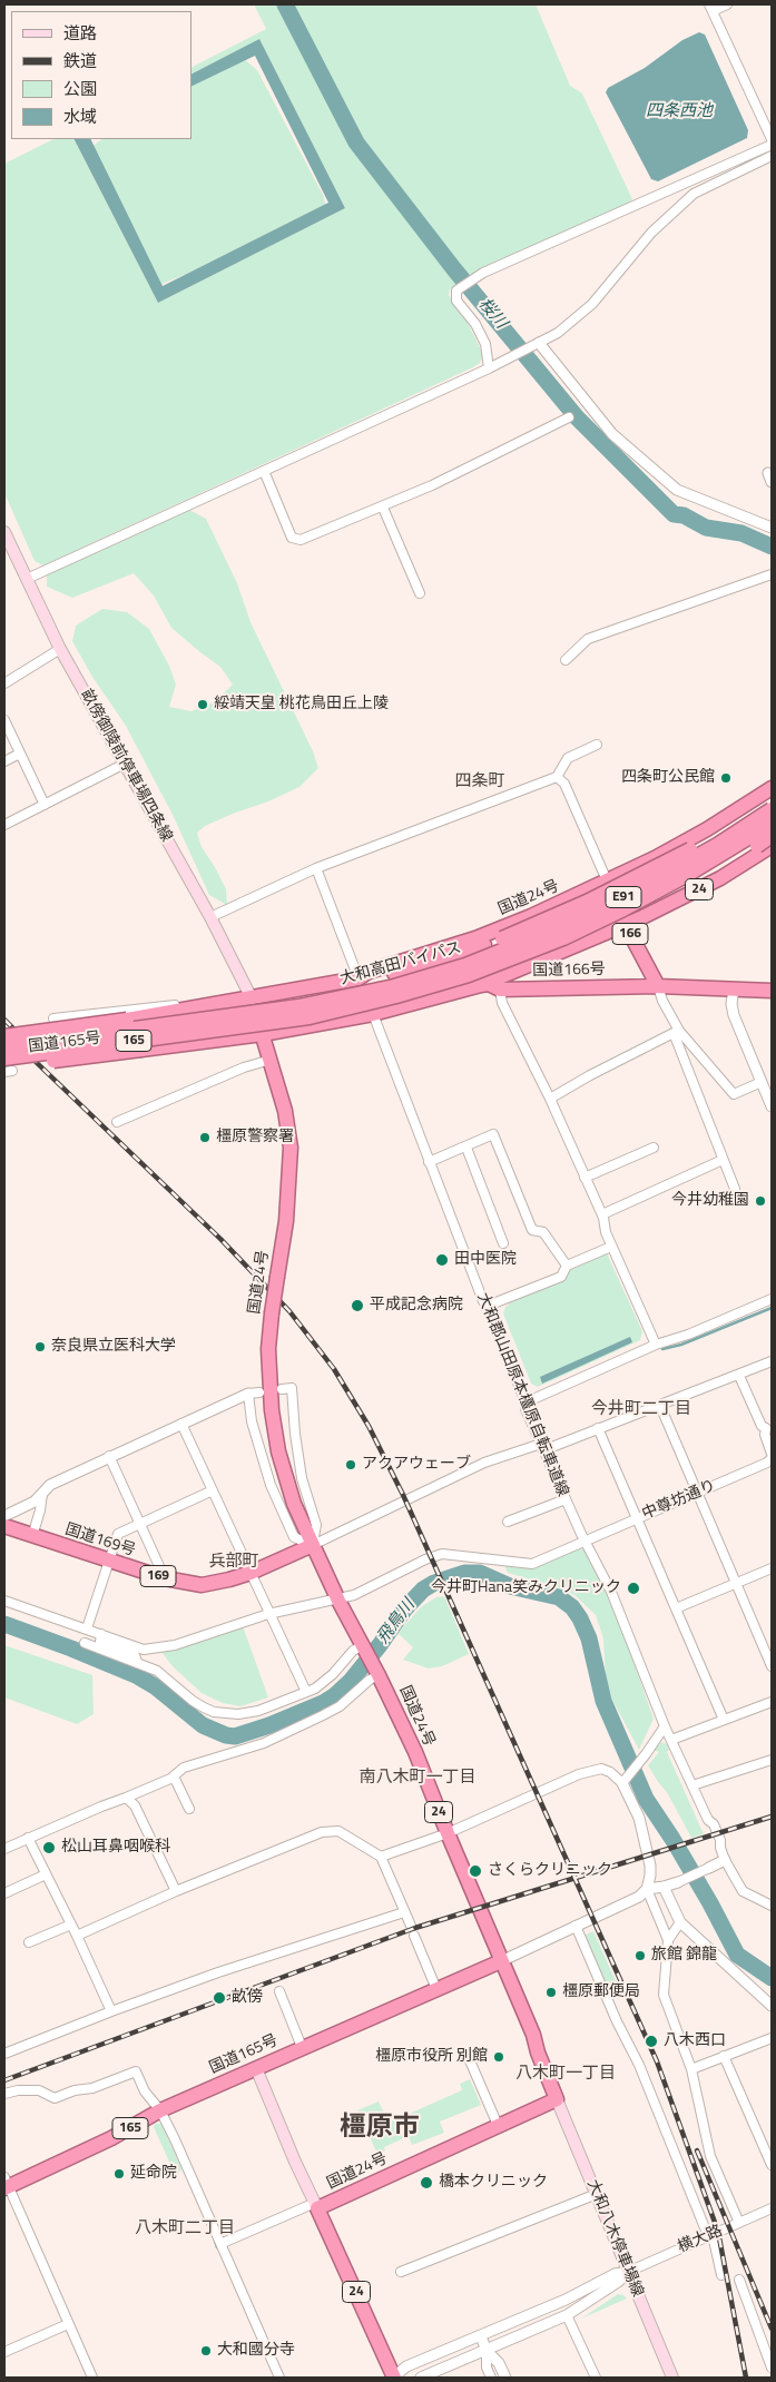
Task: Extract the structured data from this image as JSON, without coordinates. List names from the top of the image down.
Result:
{
  "streets": {
    "highway": [
      "24",
      "E91",
      "国道24号",
      "166",
      "大和高田バイパス",
      "国道166号",
      "165",
      "国道165号",
      "国道169号",
      "169"
    ],
    "main road": ["畝傍御陵前停車場四条線", "大和八木停車場線"],
    "street": ["大和郡山田原本橿原自転車道線", "中尊坊通り", "横大路"]
  },
  "crossings": [
    ["畝傍御陵前停車場四条線", "国道24号"],
    ["畝傍御陵前停車場四条線", "国道165号"],
    ["国道24号", "166"],
    ["国道24号", "大和高田バイパス"],
    ["国道24号", "国道165号"],
    ["国道24号", "中尊坊通り"],
    ["国道24号", "国道169号"],
    ["国道24号", "大和八木停車場線"],
    ["166", "国道166号"],
    ["大和高田バイパス", "国道165号"],
    ["大和郡山田原本橿原自転車道線", "中尊坊通り"],
    ["大和八木停車場線", "横大路"]
  ],
  "districts": [
    "四条町",
    "今井町二丁目",
    "兵部町",
    "南八木町一丁目",
    "八木町一丁目",
    "橿原市",
    "八木町二丁目"
  ],
  "water": ["四条西池", "桜川", "飛鳥川"],
  "places": [
    "綏靖天皇 桃花鳥田丘上陵",
    "四条町公民館",
    "橿原警察署",
    "今井幼稚園",
    "田中医院",
    "平成記念病院",
    "奈良県立医科大学",
    "アクアウェーブ",
    "今井町Hana笑みクリニック",
    "松山耳鼻咽喉科",
    "さくらクリニック",
    "旅館 錦龍",
    "橿原郵便局",
    "畝傍",
    "八木西口",
    "橿原市役所 別館",
    "延命院",
    "橋本クリニック",
    "大和國分寺"
  ],
  "legend": [
    "道路",
    "鉄道",
    "公園",
    "水域"
  ]
}
